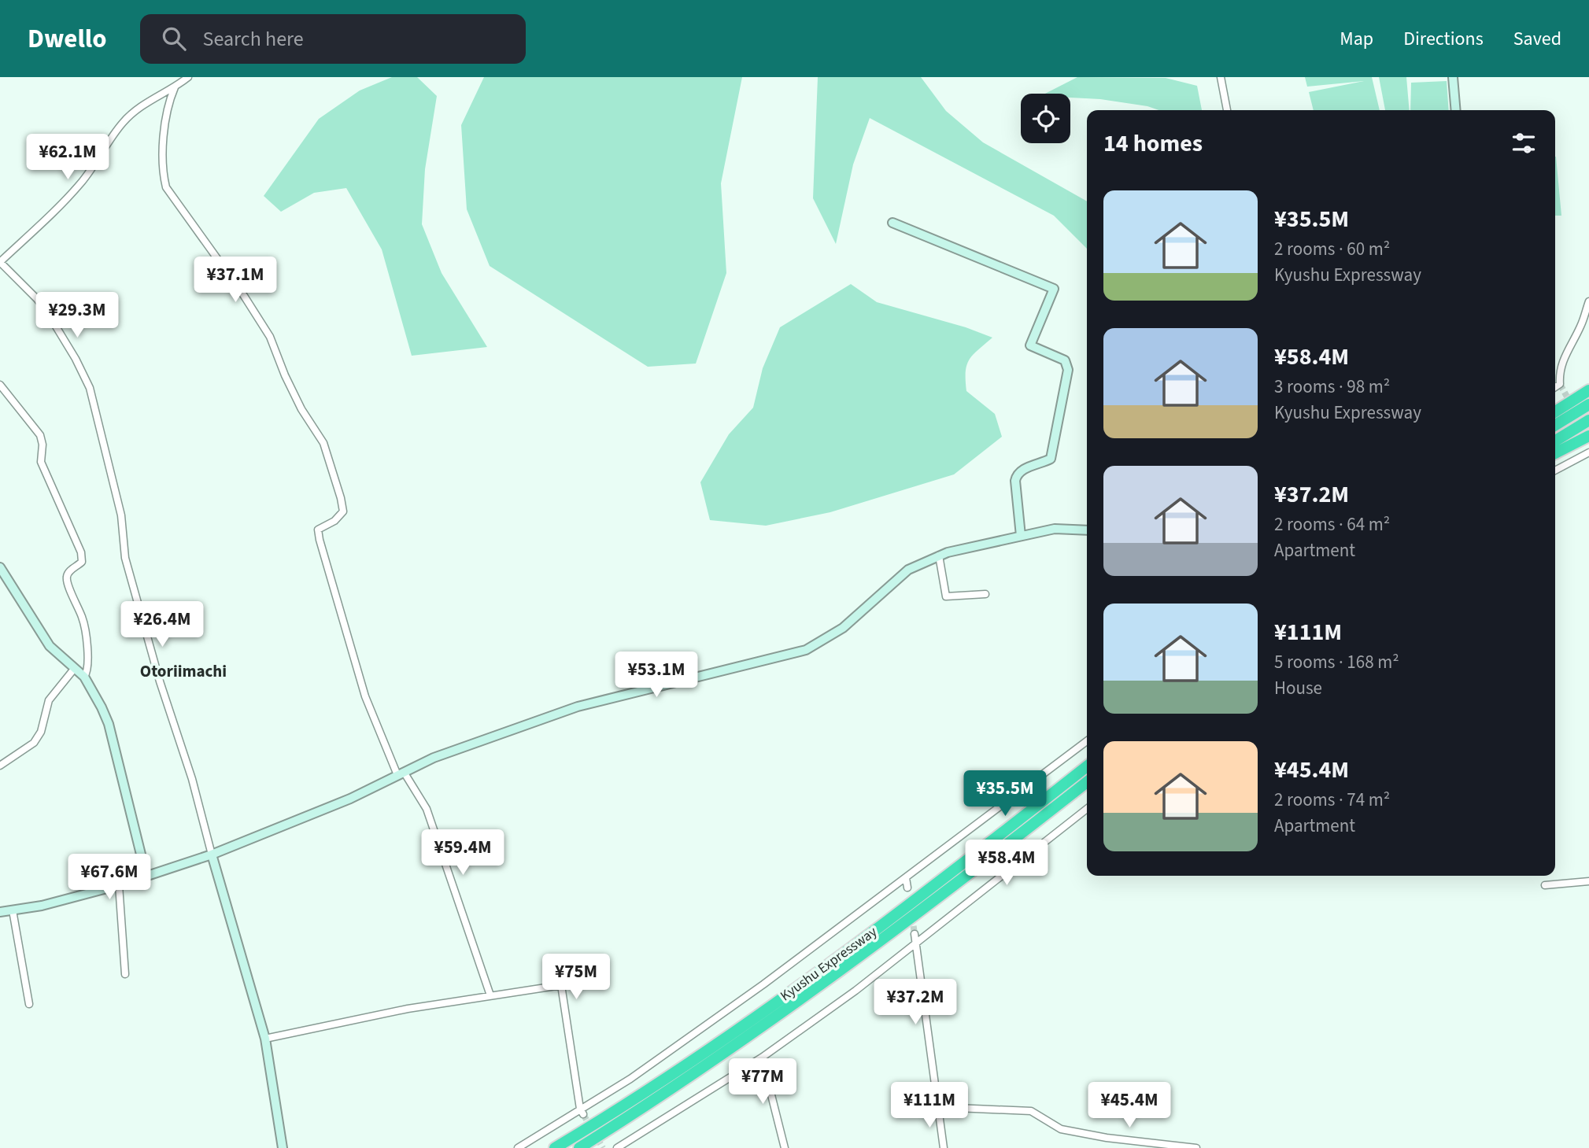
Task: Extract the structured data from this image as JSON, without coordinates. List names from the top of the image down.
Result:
{
  "streets": {
    "highway": ["Kyushu Expressway"]
  },
  "districts": ["Otoriimachi"],
  "page": {
    "header": "Dwello",
    "search": "Search here",
    "nav": ["Map", "Directions", "Saved"],
    "heading": "14 homes",
    "price": [
      "¥62.1M",
      "¥37.1M",
      "¥29.3M",
      "¥26.4M",
      "¥53.1M",
      "¥35.5M",
      "¥59.4M",
      "¥58.4M",
      "¥67.6M",
      "¥75M",
      "¥37.2M",
      "¥77M",
      "¥111M",
      "¥45.4M"
    ],
    "list": [
      {
        "name": "¥35.5M",
        "note": "2 rooms · 60 m² · Kyushu Expressway"
      },
      {
        "name": "¥58.4M",
        "note": "3 rooms · 98 m² · Kyushu Expressway"
      },
      {
        "name": "¥37.2M",
        "note": "2 rooms · 64 m² · Apartment"
      },
      {
        "name": "¥111M",
        "note": "5 rooms · 168 m² · House"
      },
      {
        "name": "¥45.4M",
        "note": "2 rooms · 74 m² · Apartment"
      }
    ]
  }
}
